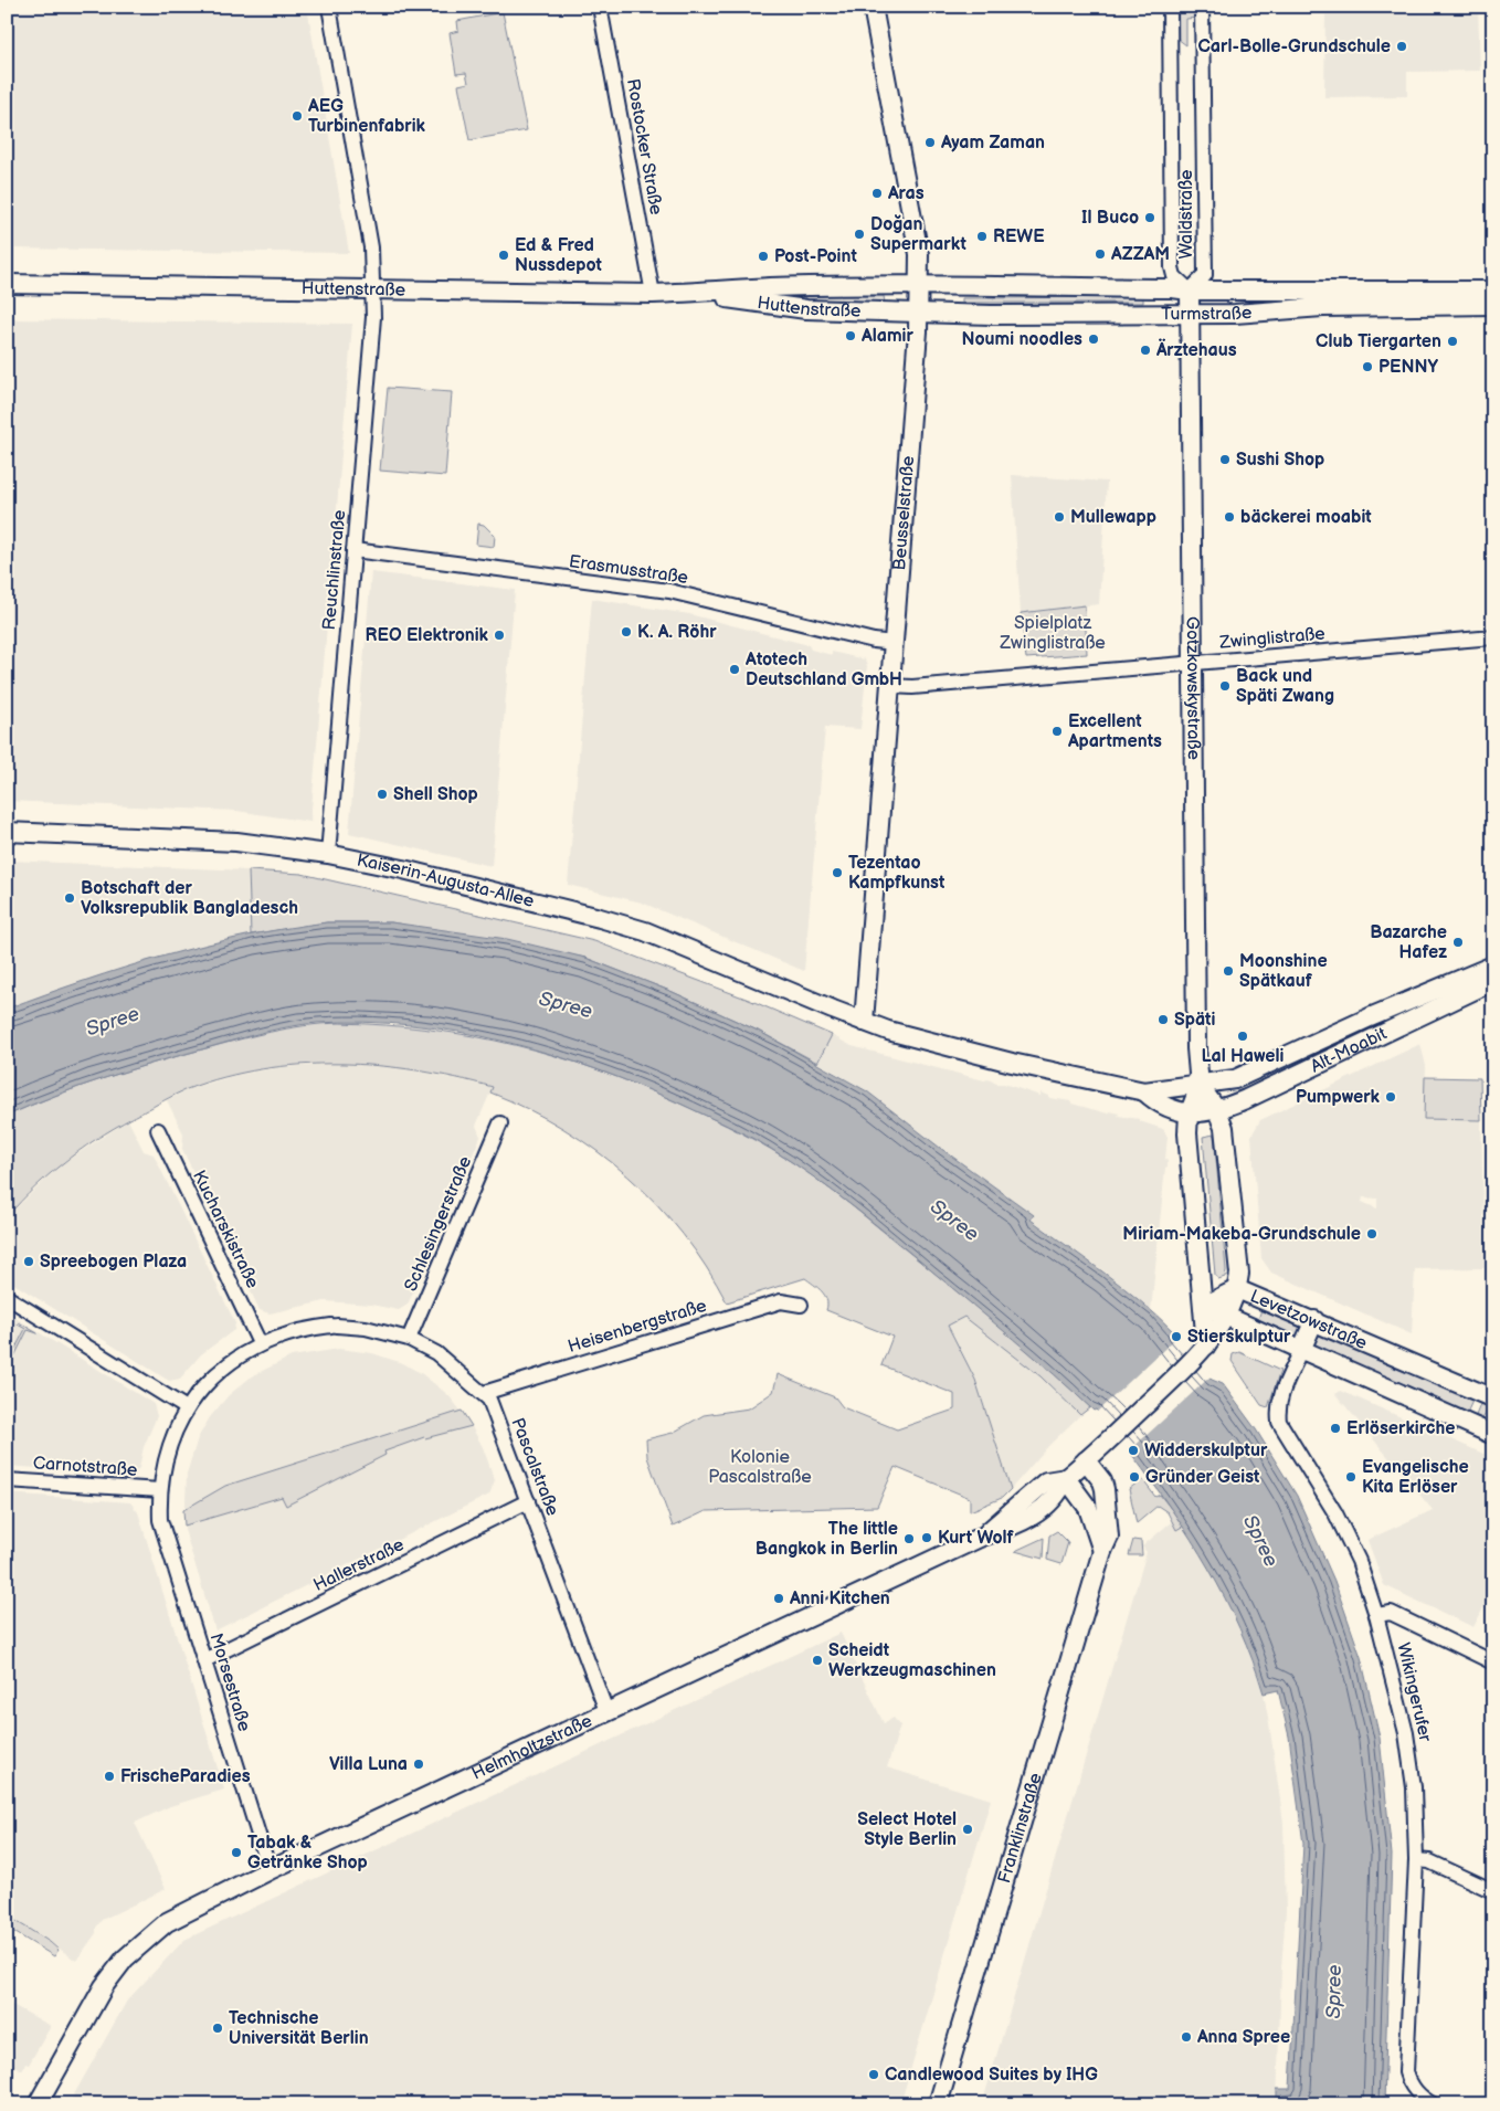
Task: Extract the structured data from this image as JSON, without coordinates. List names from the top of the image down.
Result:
{
  "streets": {
    "main road": [
      "Huttenstraße",
      "Turmstraße",
      "Beusselstraße",
      "Gotzkowskystraße",
      "Kaiserin-Augusta-Allee",
      "Alt-Moabit",
      "Levetzowstraße",
      "Helmholtzstraße",
      "Franklinstraße"
    ],
    "street": [
      "Rostocker Straße",
      "Waldstraße",
      "Reuchlinstraße",
      "Erasmusstraße",
      "Zwinglistraße",
      "Schlesingerstraße",
      "Kucharskistraße",
      "Heisenbergstraße",
      "Carnotstraße",
      "Pascalstraße",
      "Hallerstraße",
      "Morsestraße",
      "Wikingerufer"
    ]
  },
  "crossings": [
    ["Rostocker Straße", "Huttenstraße"],
    ["Waldstraße", "Turmstraße"],
    ["Waldstraße", "Gotzkowskystraße"],
    ["Huttenstraße", "Turmstraße"],
    ["Huttenstraße", "Beusselstraße"],
    ["Huttenstraße", "Reuchlinstraße"],
    ["Turmstraße", "Beusselstraße"],
    ["Turmstraße", "Gotzkowskystraße"],
    ["Beusselstraße", "Erasmusstraße"],
    ["Beusselstraße", "Zwinglistraße"],
    ["Beusselstraße", "Kaiserin-Augusta-Allee"],
    ["Beusselstraße", "Alt-Moabit"],
    ["Reuchlinstraße", "Erasmusstraße"],
    ["Reuchlinstraße", "Kaiserin-Augusta-Allee"],
    ["Zwinglistraße", "Gotzkowskystraße"],
    ["Gotzkowskystraße", "Alt-Moabit"],
    ["Gotzkowskystraße", "Levetzowstraße"],
    ["Gotzkowskystraße", "Helmholtzstraße"],
    ["Kaiserin-Augusta-Allee", "Alt-Moabit"],
    ["Schlesingerstraße", "Pascalstraße"],
    ["Kucharskistraße", "Pascalstraße"],
    ["Levetzowstraße", "Wikingerufer"],
    ["Heisenbergstraße", "Pascalstraße"],
    ["Carnotstraße", "Pascalstraße"],
    ["Carnotstraße", "Morsestraße"],
    ["Pascalstraße", "Hallerstraße"],
    ["Pascalstraße", "Morsestraße"],
    ["Pascalstraße", "Helmholtzstraße"],
    ["Hallerstraße", "Morsestraße"],
    ["Morsestraße", "Helmholtzstraße"],
    ["Helmholtzstraße", "Franklinstraße"]
  ],
  "water": ["Spree"],
  "parks": ["Spielplatz Zwinglistraße", "Kolonie Pascalstraße"],
  "places": [
    "Carl-Bolle-Grundschule",
    "AEG Turbinenfabrik",
    "Ayam Zaman",
    "Aras",
    "Il Buco",
    "Doğan Supermarkt",
    "REWE",
    "AZZAM",
    "Ed & Fred Nussdepot",
    "Post-Point",
    "Alamir",
    "Noumi noodles",
    "Club Tiergarten",
    "Ärztehaus",
    "PENNY",
    "Sushi Shop",
    "Mullewapp",
    "bäckerei moabit",
    "K. A. Röhr",
    "REO Elektronik",
    "Atotech Deutschland GmbH",
    "Back und Späti Zwang",
    "Excellent Apartments",
    "Shell Shop",
    "Tezentao Kampfkunst",
    "Botschaft der Volksrepublik Bangladesch",
    "Bazarche Hafez",
    "Moonshine Spätkauf",
    "Späti",
    "Lal Haweli",
    "Pumpwerk",
    "Miriam-Makeba-Grundschule",
    "Spreebogen Plaza",
    "Stierskulptur",
    "Erlöserkirche",
    "Widderskulptur",
    "Gründer Geist",
    "Evangelische Kita Erlöser",
    "Kurt Wolf",
    "The little Bangkok in Berlin",
    "Anni Kitchen",
    "Scheidt Werkzeugmaschinen",
    "Villa Luna",
    "FrischeParadies",
    "Select Hotel Style Berlin",
    "Tabak & Getränke Shop",
    "Technische Universität Berlin",
    "Anna Spree",
    "Candlewood Suites by IHG"
  ]
}
